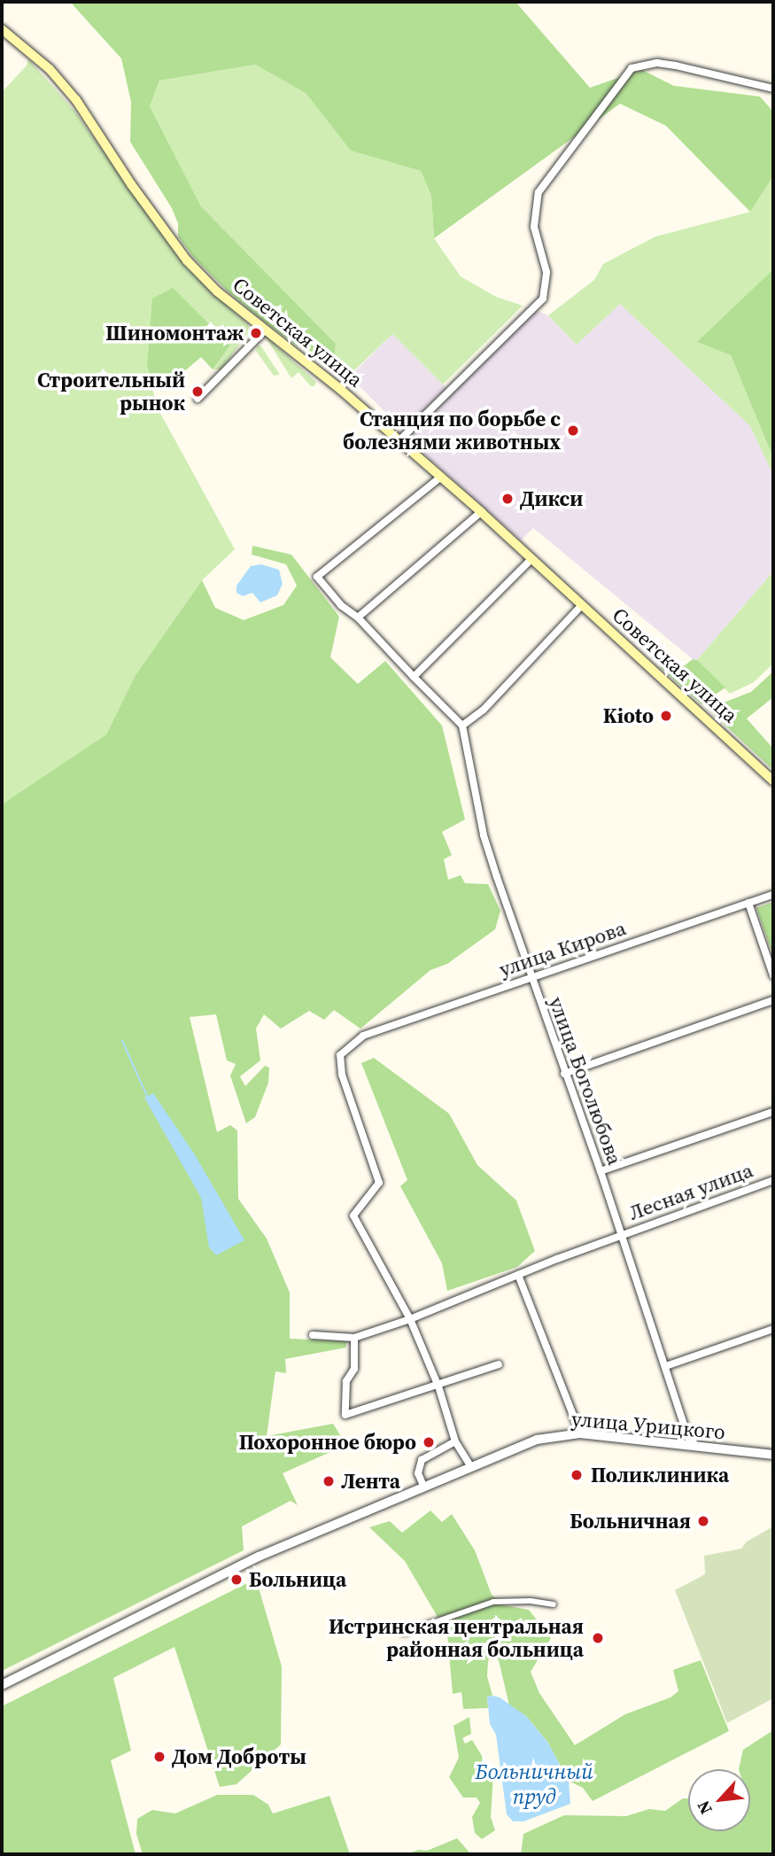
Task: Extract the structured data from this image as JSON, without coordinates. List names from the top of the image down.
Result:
{
  "streets": {
    "main road": ["Советская улица"],
    "street": [
      "улица Кирова",
      "улица Боголюбова",
      "Лесная улица",
      "улица Урицкого"
    ]
  },
  "crossings": [
    ["улица Кирова", "улица Боголюбова"],
    ["улица Кирова", "Лесная улица"],
    ["улица Боголюбова", "Лесная улица"],
    ["улица Боголюбова", "улица Урицкого"]
  ],
  "water": ["Больничный пруд"],
  "places": [
    "Шиномонтаж",
    "Строительный рынок",
    "Станция по борьбе с болезнями животных",
    "Дикси",
    "Kioto",
    "Похоронное бюро",
    "Поликлиника",
    "Лента",
    "Больничная",
    "Больница",
    "Истринская центральная районная больница",
    "Дом Доброты"
  ],
  "north": "bottom left"
}
